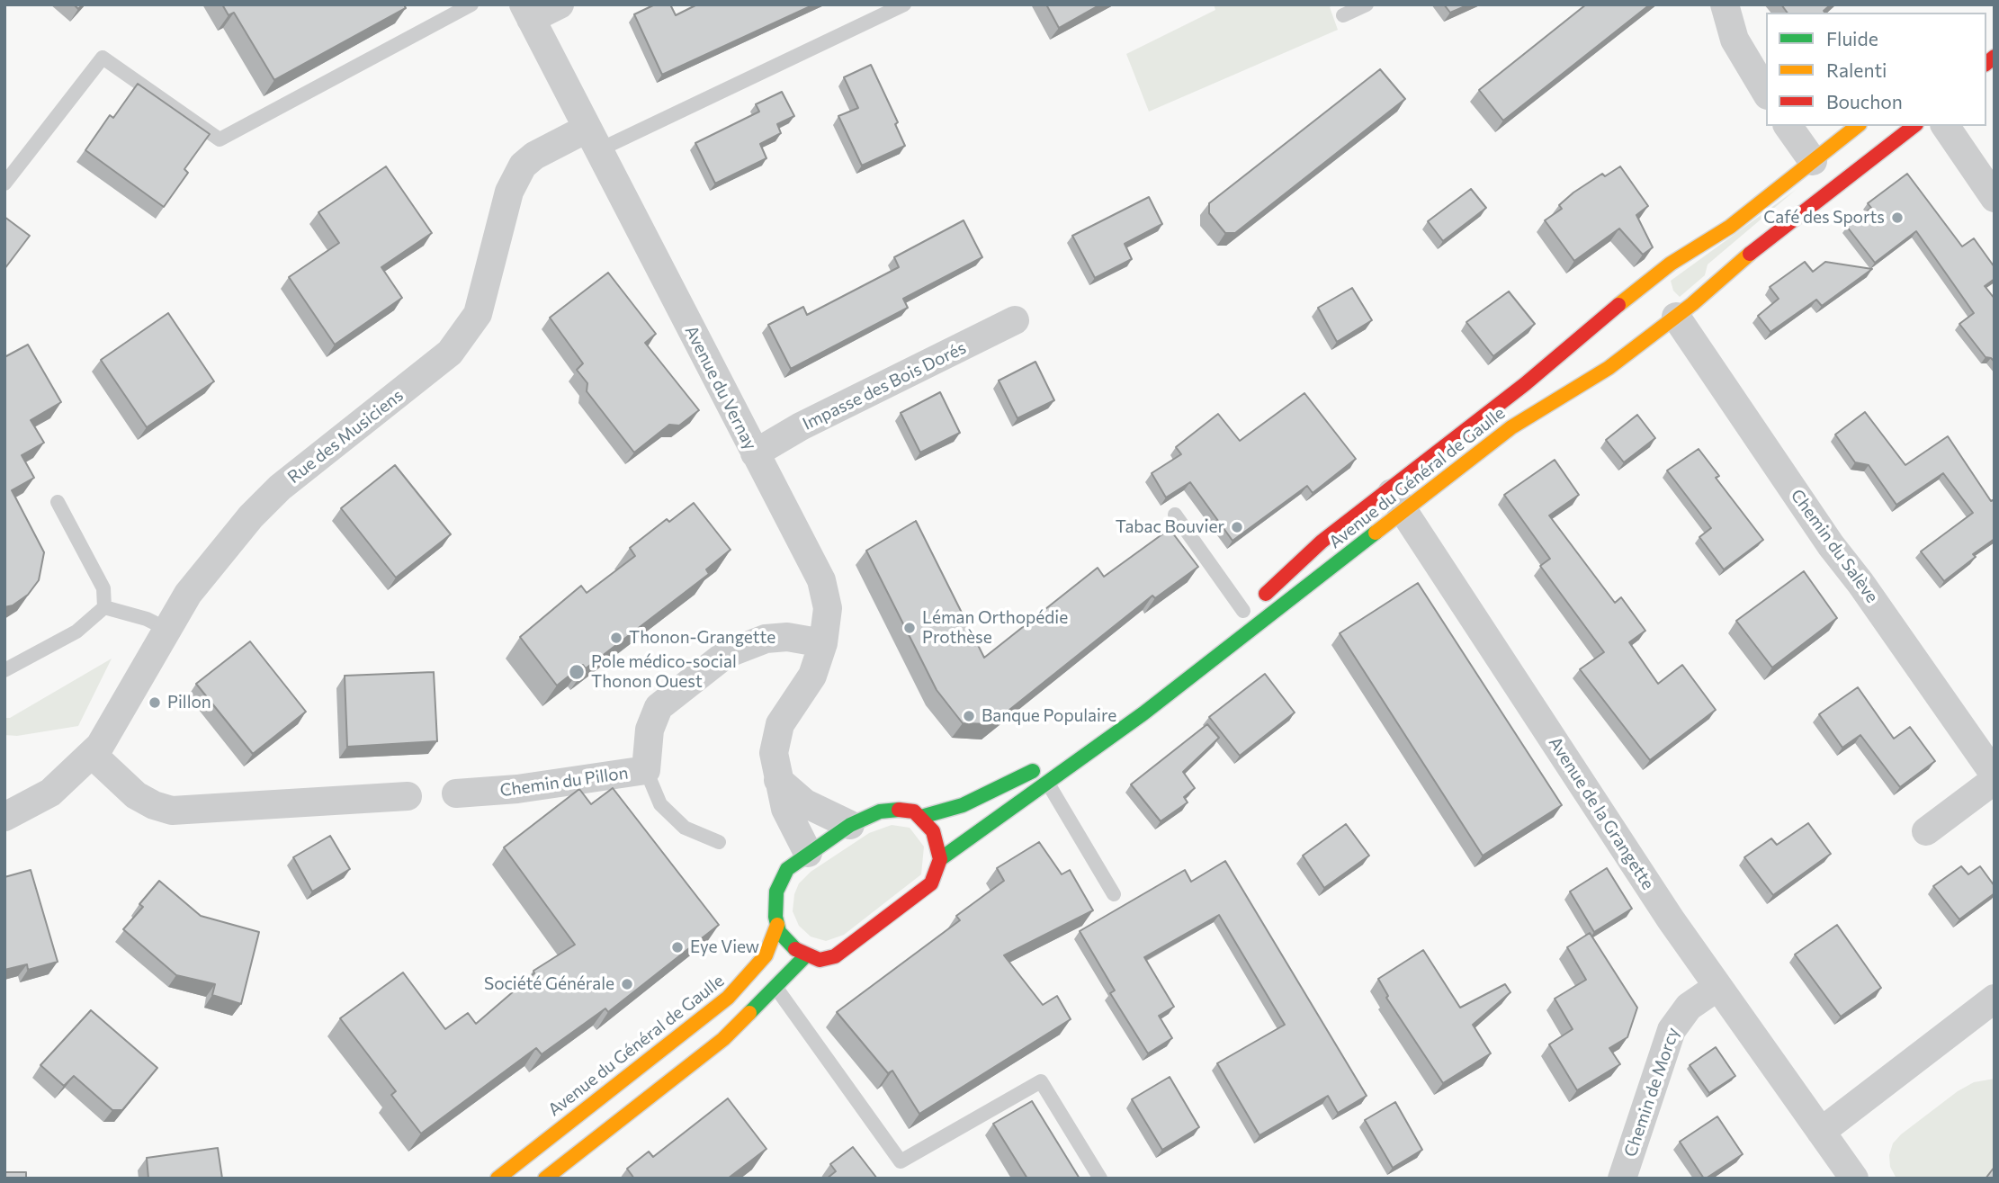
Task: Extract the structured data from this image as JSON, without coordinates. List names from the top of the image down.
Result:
{
  "streets": {
    "main road": ["Avenue du Général de Gaulle"],
    "street": [
      "Impasse des Bois Dorés",
      "Avenue du Vernay",
      "Rue des Musiciens",
      "Chemin du Salève",
      "Chemin du Pillon",
      "Avenue de la Grangette",
      "Chemin de Morcy"
    ]
  },
  "crossings": [
    ["Impasse des Bois Dorés", "Avenue du Vernay"],
    ["Avenue du Vernay", "Rue des Musiciens"],
    ["Avenue du Vernay", "Avenue du Général de Gaulle"],
    ["Avenue du Vernay", "Chemin du Pillon"],
    ["Avenue du Général de Gaulle", "Chemin du Salève"],
    ["Avenue du Général de Gaulle", "Avenue de la Grangette"],
    ["Avenue de la Grangette", "Chemin de Morcy"]
  ],
  "places": [
    "Café des Sports",
    "Tabac Bouvier",
    "Léman Orthopédie Prothèse",
    "Thonon-Grangette",
    "Pole médico-social Thonon Ouest",
    "Pillon",
    "Banque Populaire",
    "Eye View",
    "Société Générale"
  ],
  "legend": ["Fluide", "Ralenti", "Bouchon"]
}
